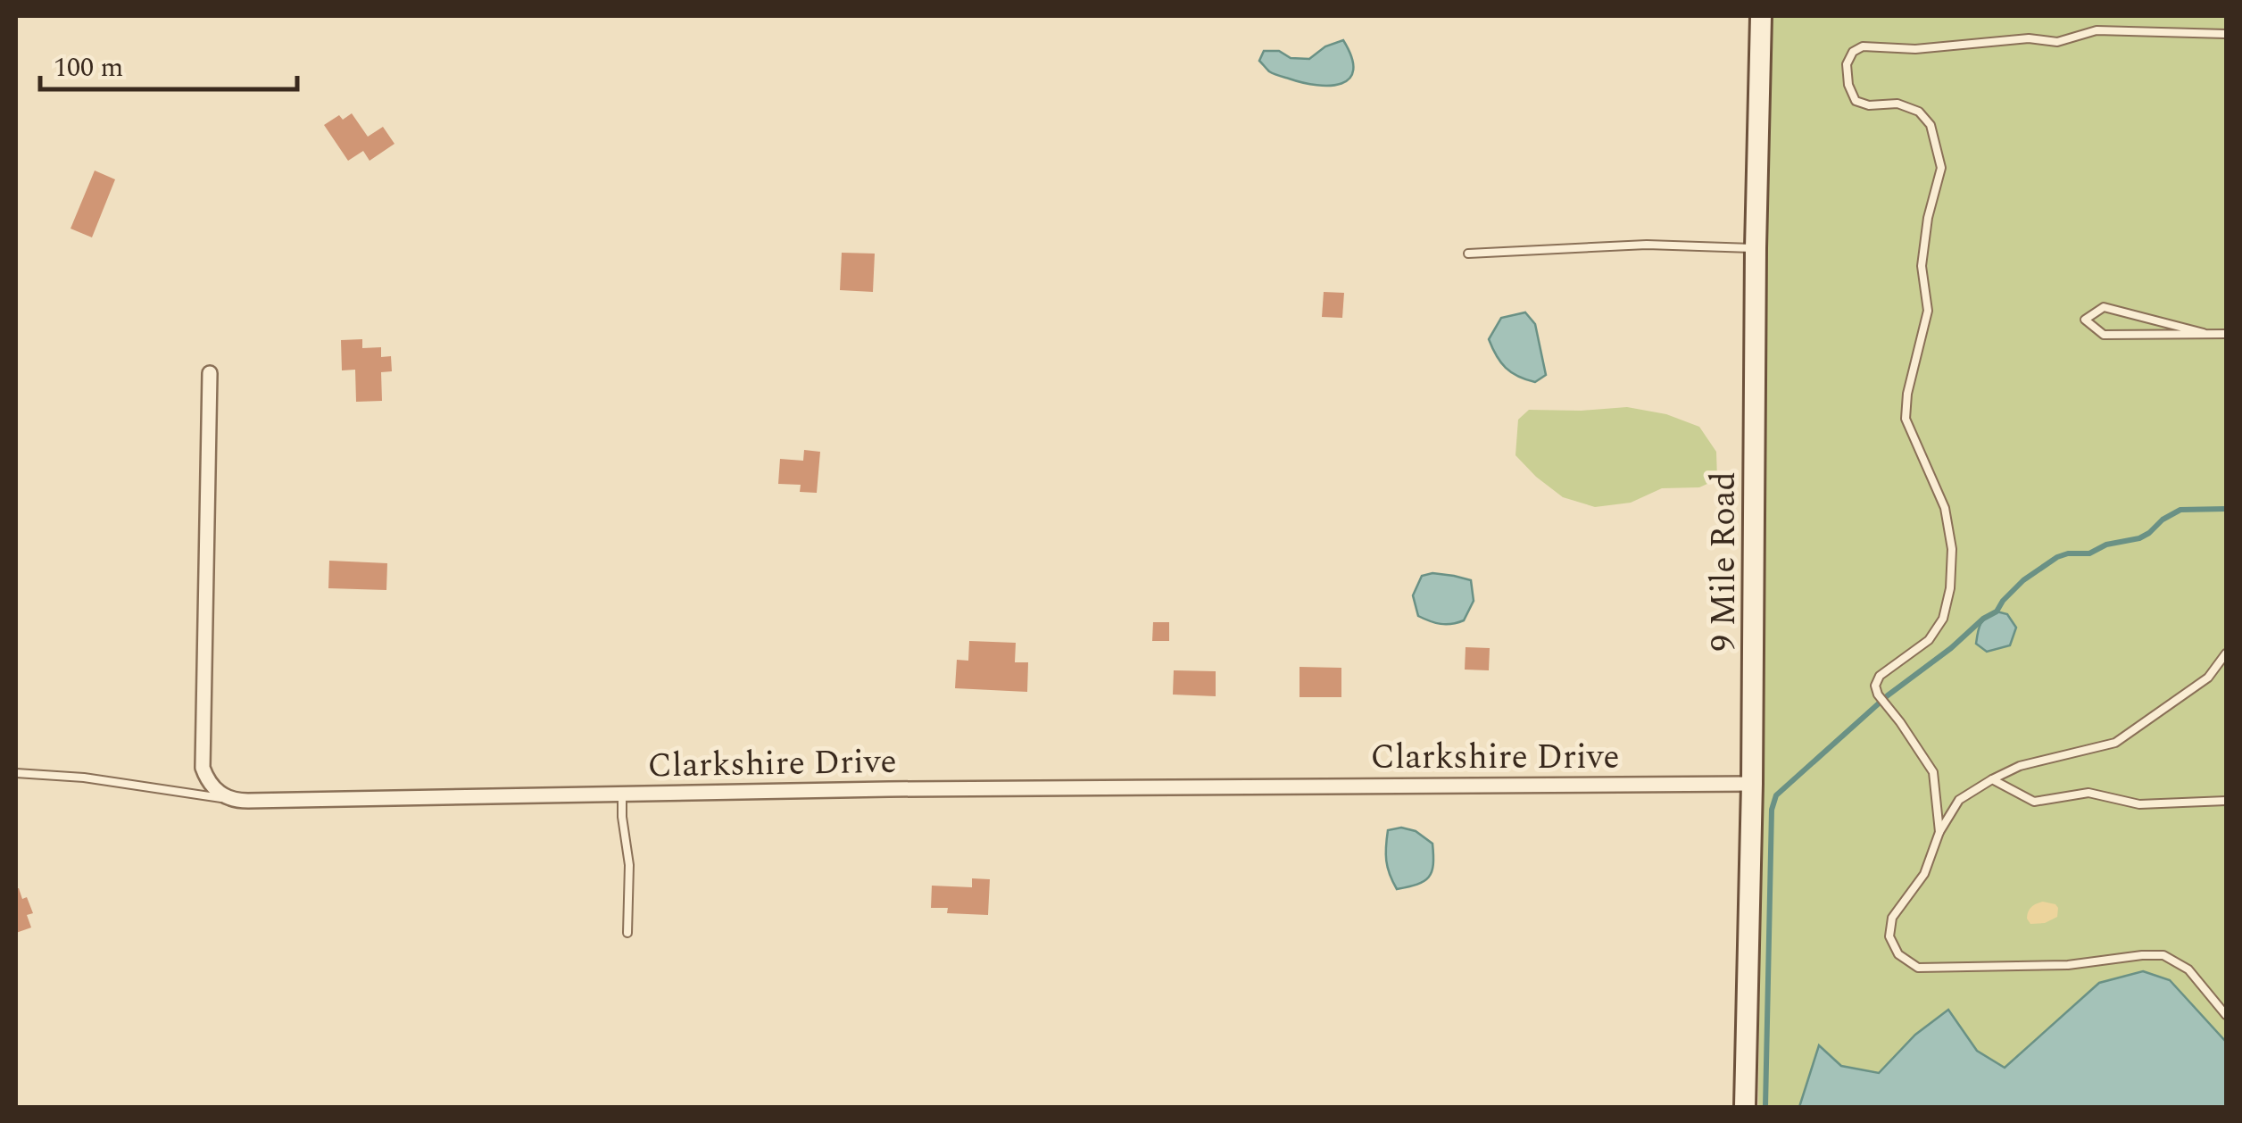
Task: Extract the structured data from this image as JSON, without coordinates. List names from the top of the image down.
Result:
{
  "streets": {
    "street": ["9 Mile Road", "Clarkshire Drive"]
  },
  "crossings": [
    ["9 Mile Road", "Clarkshire Drive"]
  ],
  "scale_bar": "100 m"
}
